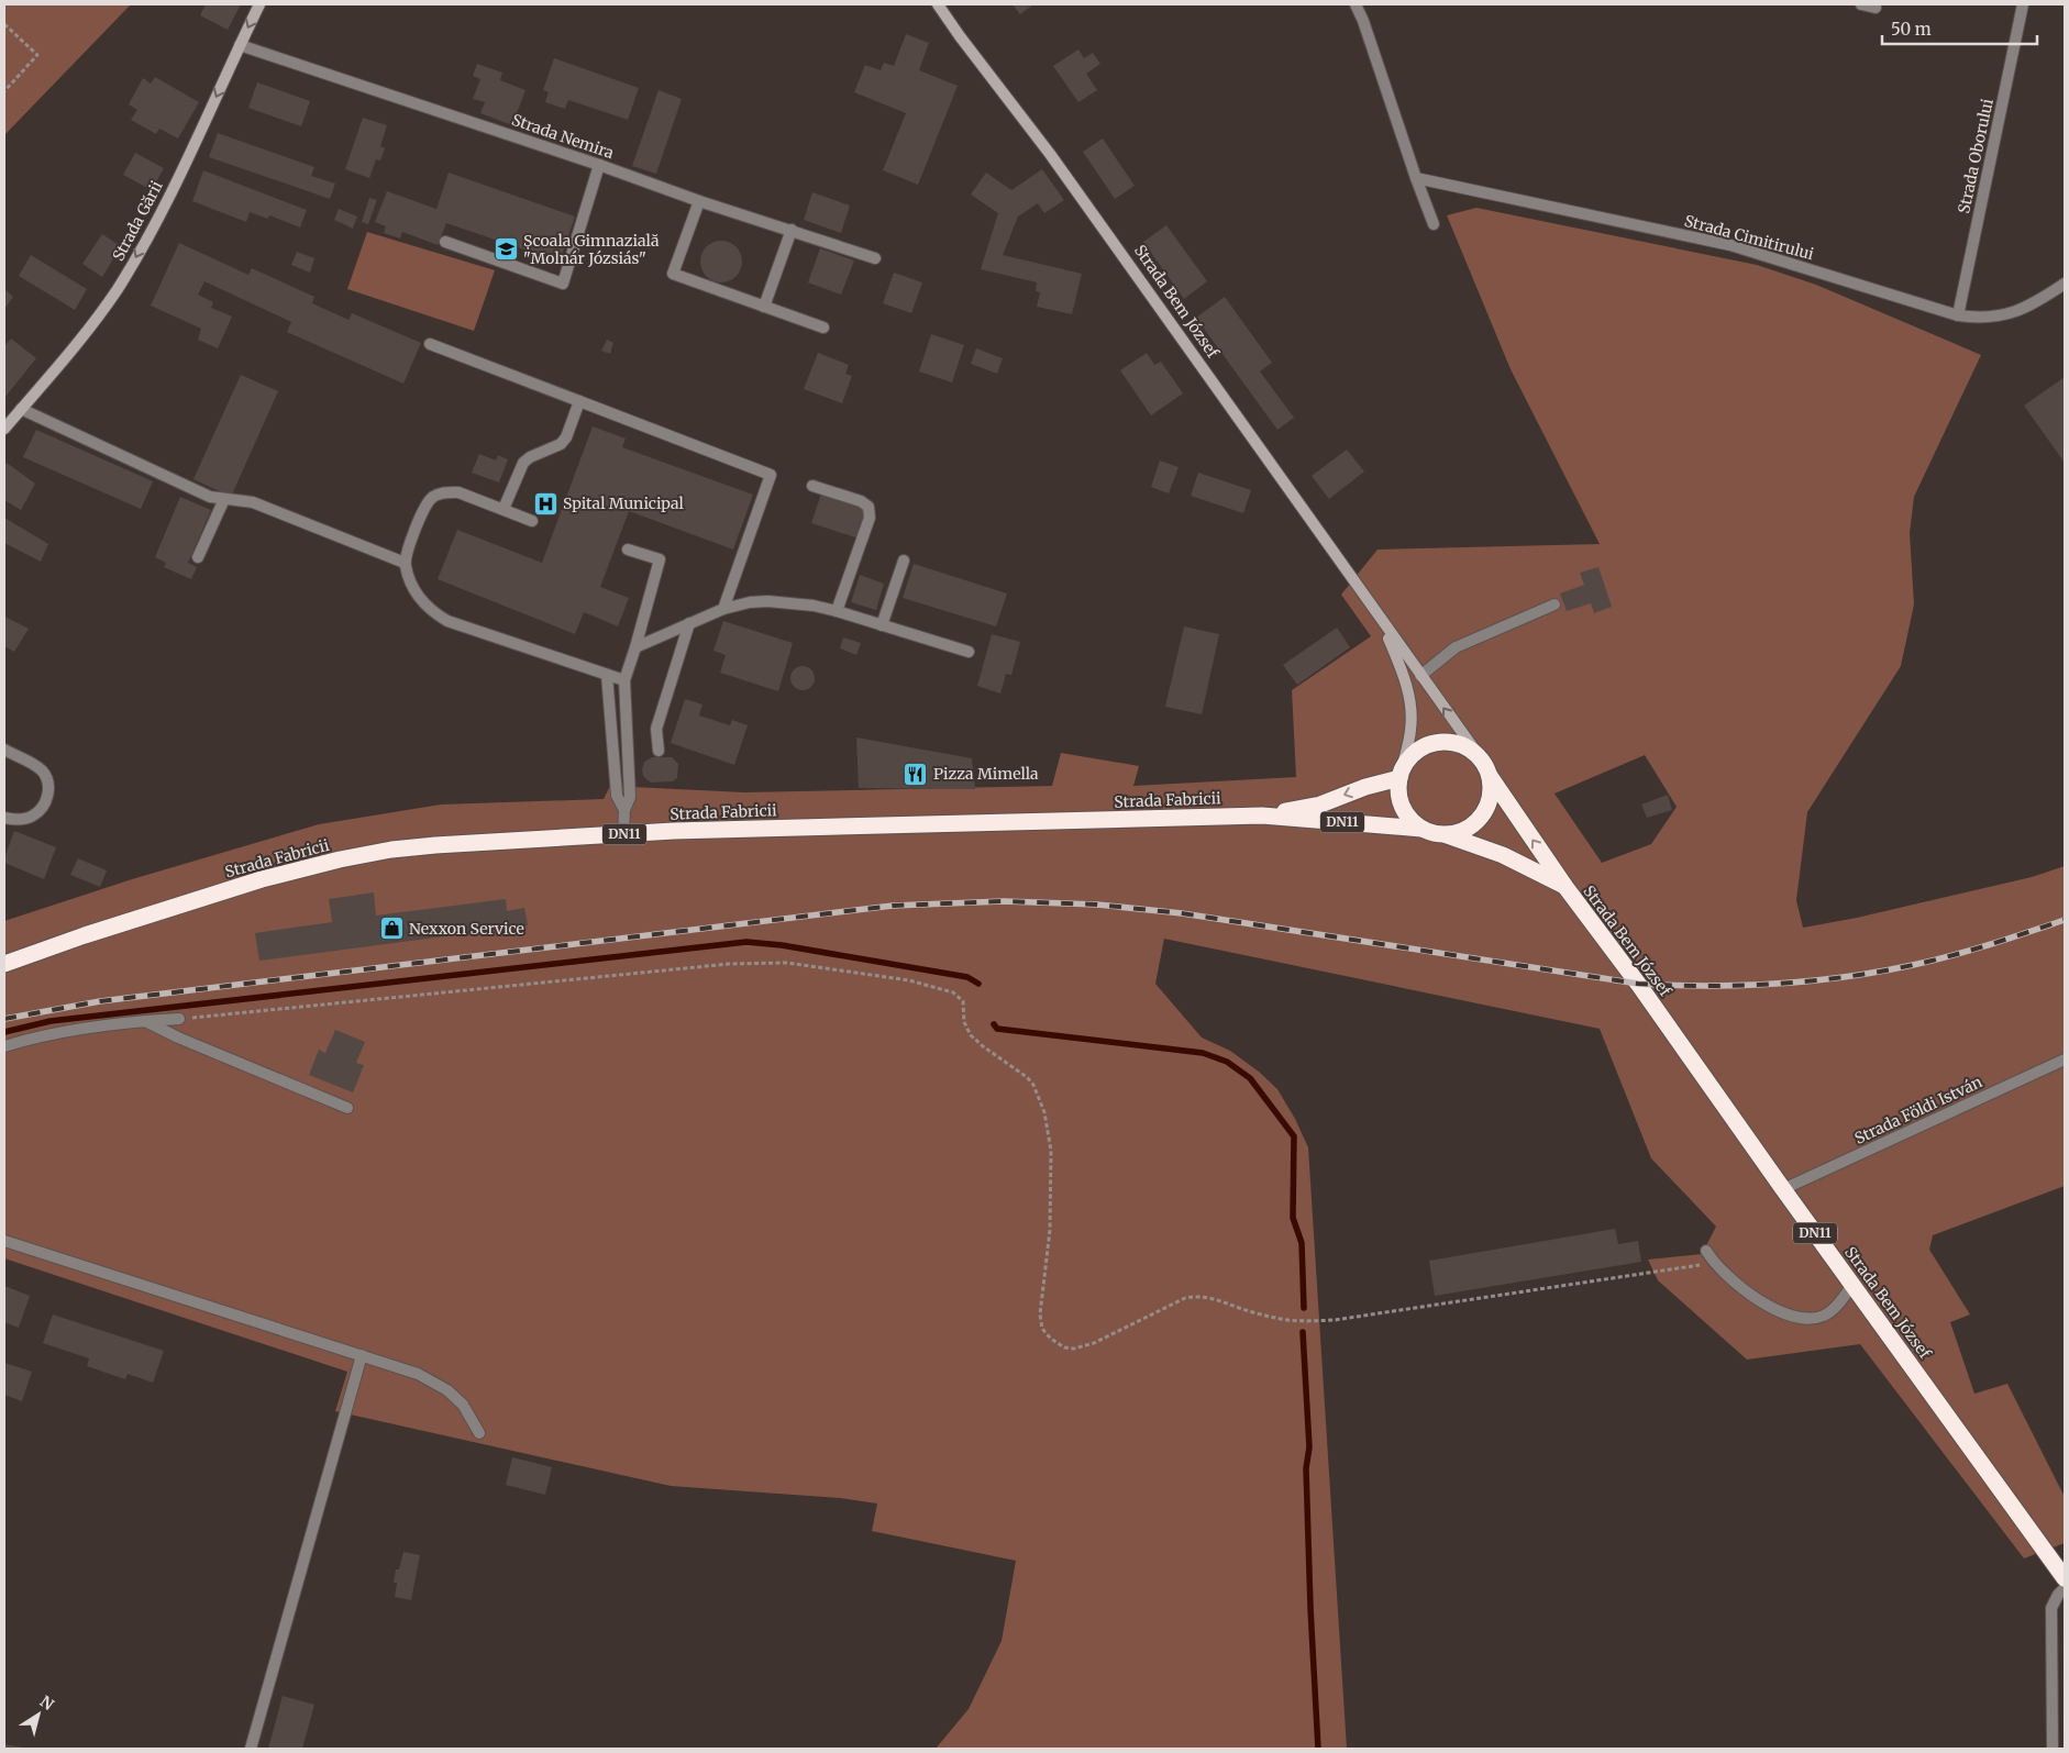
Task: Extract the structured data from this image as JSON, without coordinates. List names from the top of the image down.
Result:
{
  "streets": {
    "highway": ["Strada Bem József", "Strada Fabricii", "DN11"],
    "main road": ["Strada Gării"],
    "street": [
      "Strada Nemira",
      "Strada Oborului",
      "Strada Cimitirului",
      "Strada Földi István"
    ]
  },
  "crossings": [
    ["Strada Nemira", "Strada Gării"],
    ["Strada Oborului", "Strada Cimitirului"],
    ["Strada Bem József", "Strada Fabricii"],
    ["Strada Bem József", "DN11"],
    ["Strada Bem József", "Strada Földi István"],
    ["Strada Fabricii", "DN11"]
  ],
  "one_way": ["Strada Gării"],
  "places": {
    "school or university": ["Școala Gimnazială \"Molnár Józsiás\""],
    "hospital": ["Spital Municipal"],
    "restaurant": ["Pizza Mimella"],
    "shop": ["Nexxon Service"]
  },
  "scale_bar": "50 m",
  "north": "top right"
}
